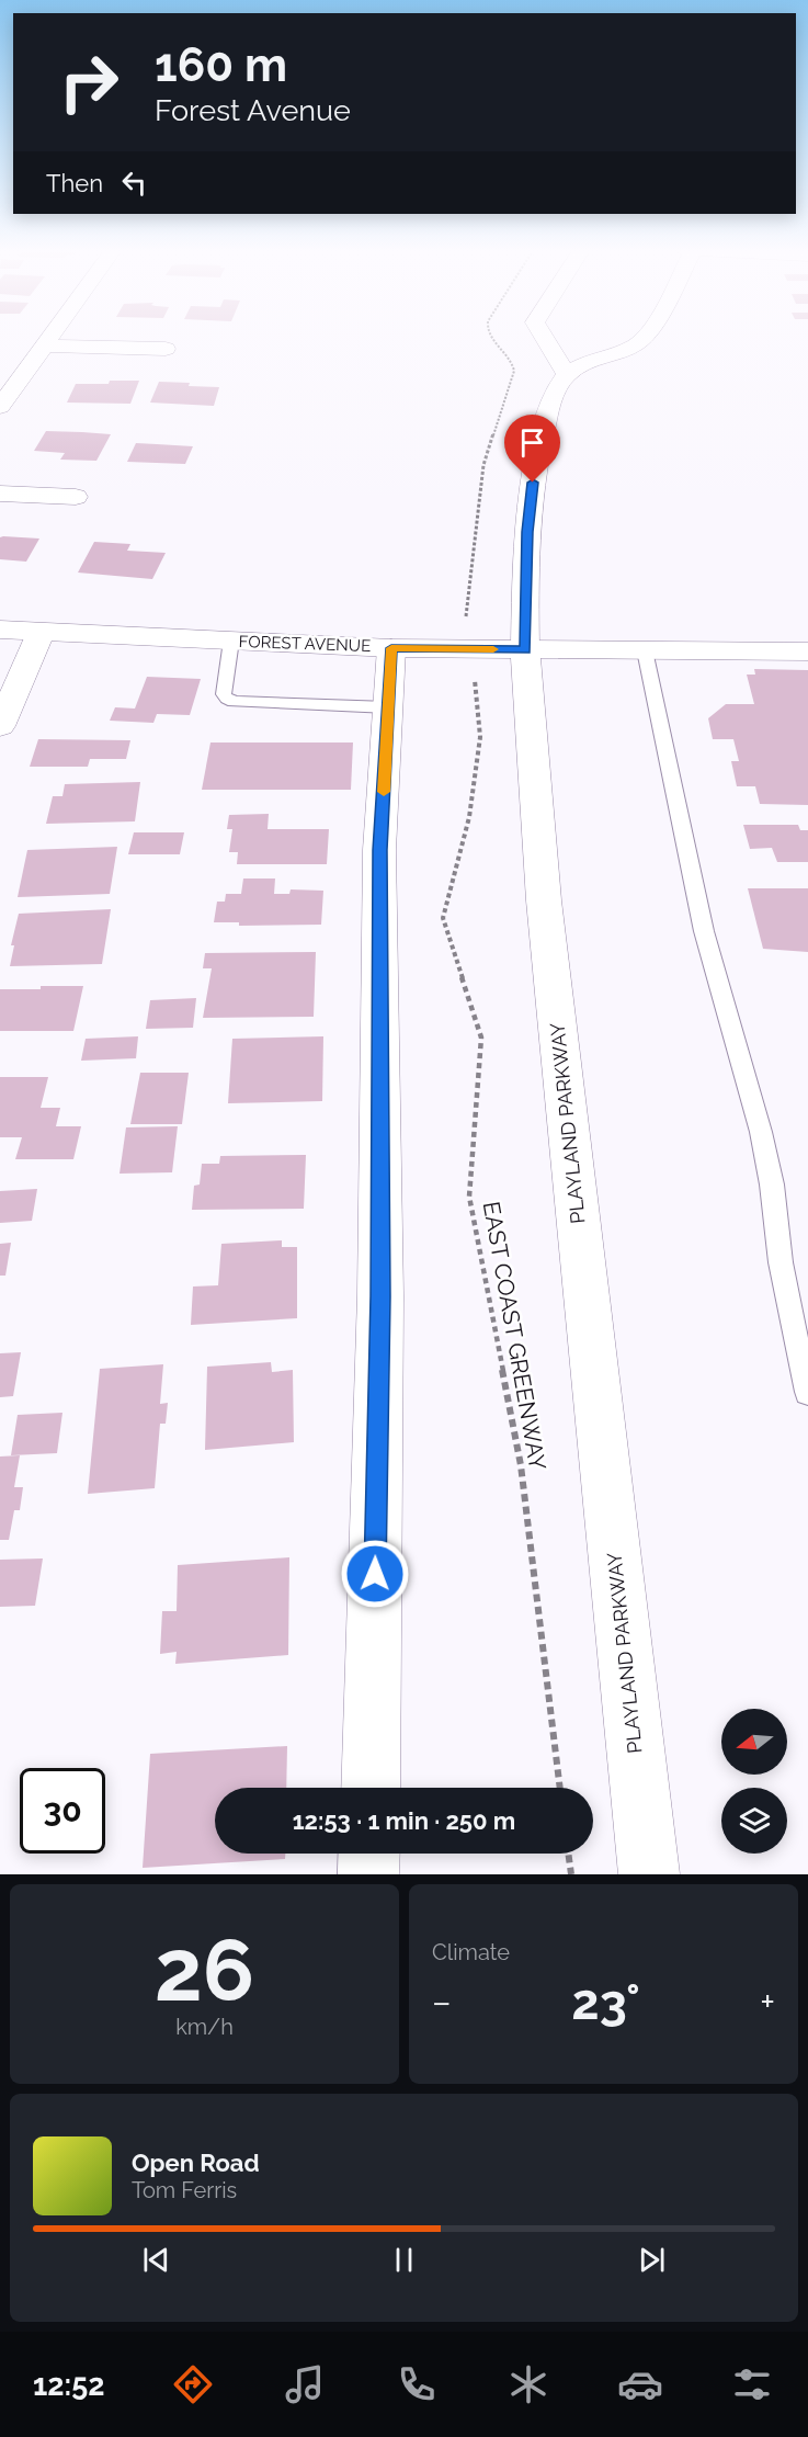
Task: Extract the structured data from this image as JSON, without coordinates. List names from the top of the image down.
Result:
{
  "streets": {
    "street": ["FOREST AVENUE", "PLAYLAND PARKWAY"],
    "path": ["EAST COAST GREENWAY"]
  },
  "crossings": [
    ["FOREST AVENUE", "PLAYLAND PARKWAY"],
    ["FOREST AVENUE", "EAST COAST GREENWAY"]
  ],
  "north": "left",
  "page": {
    "turn": ["160 m", "Forest Avenue"],
    "then": "Then",
    "limit": "30",
    "trip": "12:53 · 1 min · 250 m",
    "tile": [
      ["26", "km/h"],
      "Climate"
    ],
    "heat": ["−", "23°", "+"],
    "song": ["Open Road", "Tom Ferris"],
    "tabs": "12:52"
  }
}
